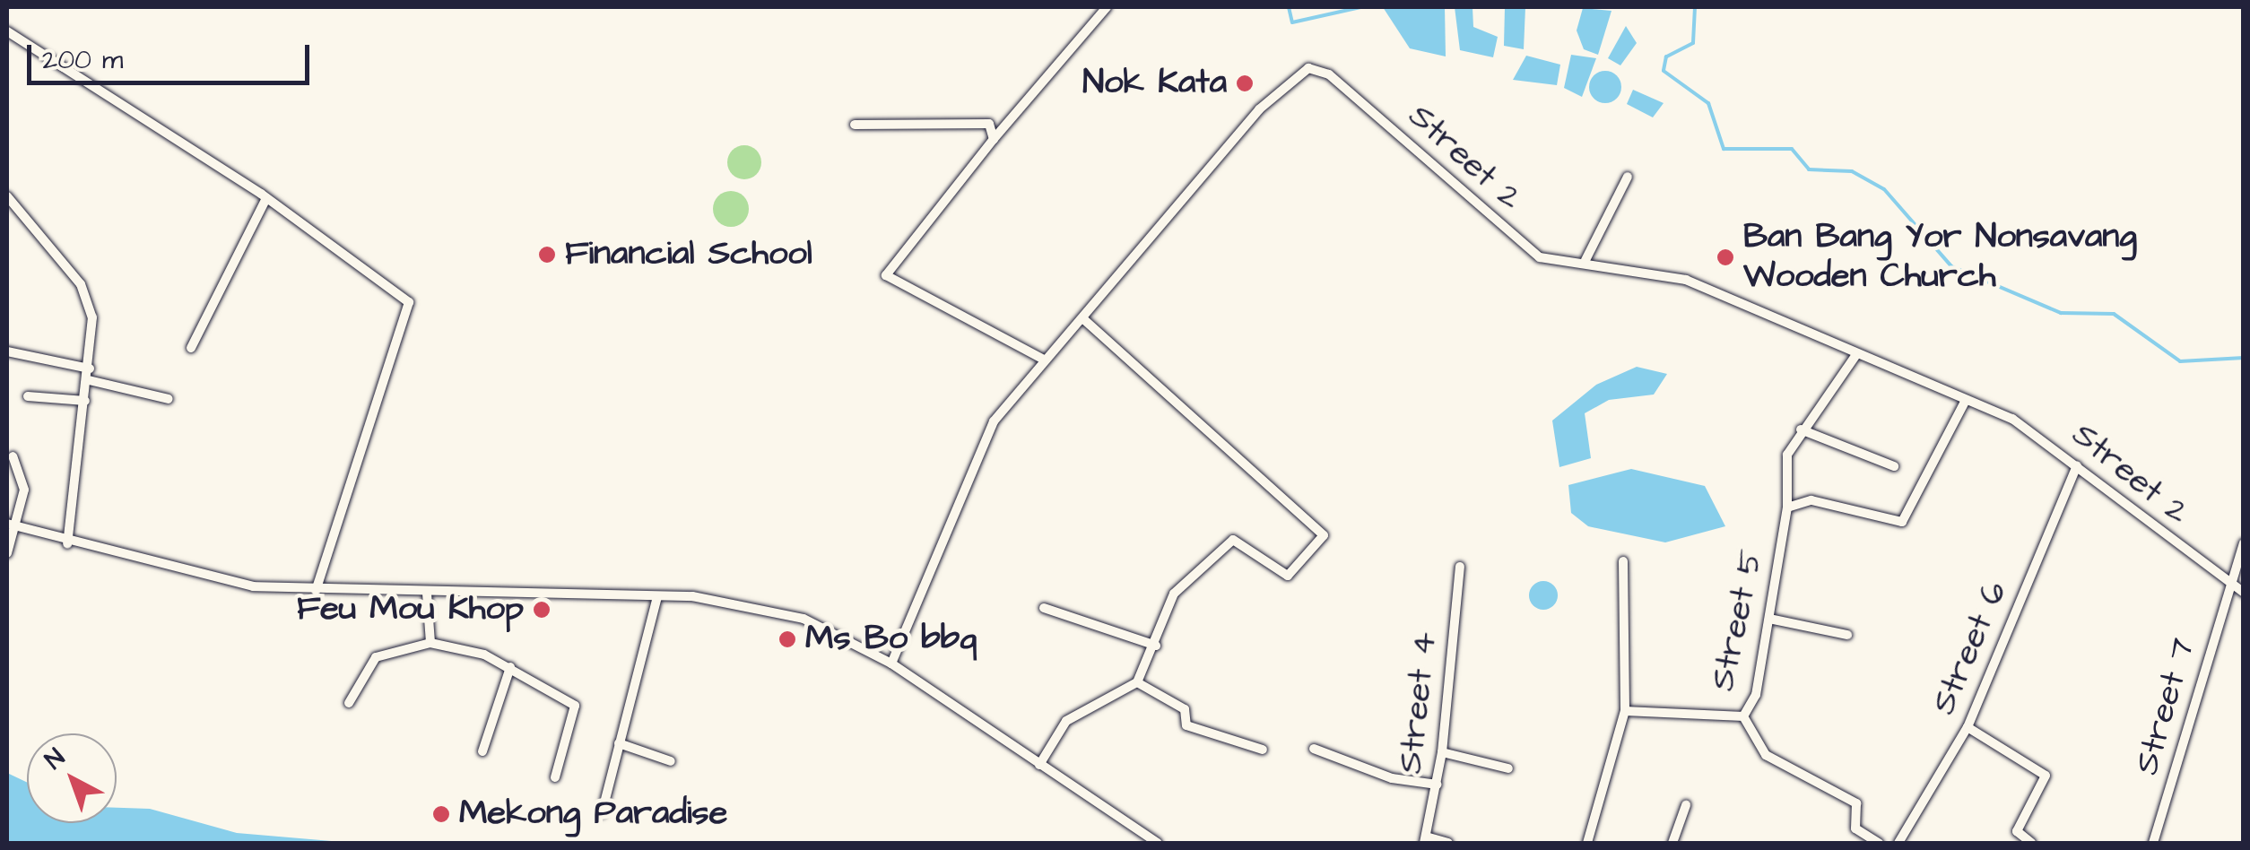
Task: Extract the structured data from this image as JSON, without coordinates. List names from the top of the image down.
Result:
{
  "streets": {
    "street": [
      "Street 2",
      "Street 5",
      "Street 6",
      "Street 4",
      "Street 7"
    ]
  },
  "crossings": [
    ["Street 2", "Street 5"],
    ["Street 2", "Street 6"],
    ["Street 2", "Street 7"]
  ],
  "places": [
    "Nok Kata",
    "Financial School",
    "Ban Bang Yor Nonsavang Wooden Church",
    "Feu Mou Khop",
    "Ms Bo bbq",
    "Mekong Paradise"
  ],
  "scale_bar": "200 m",
  "north": "top left"
}
